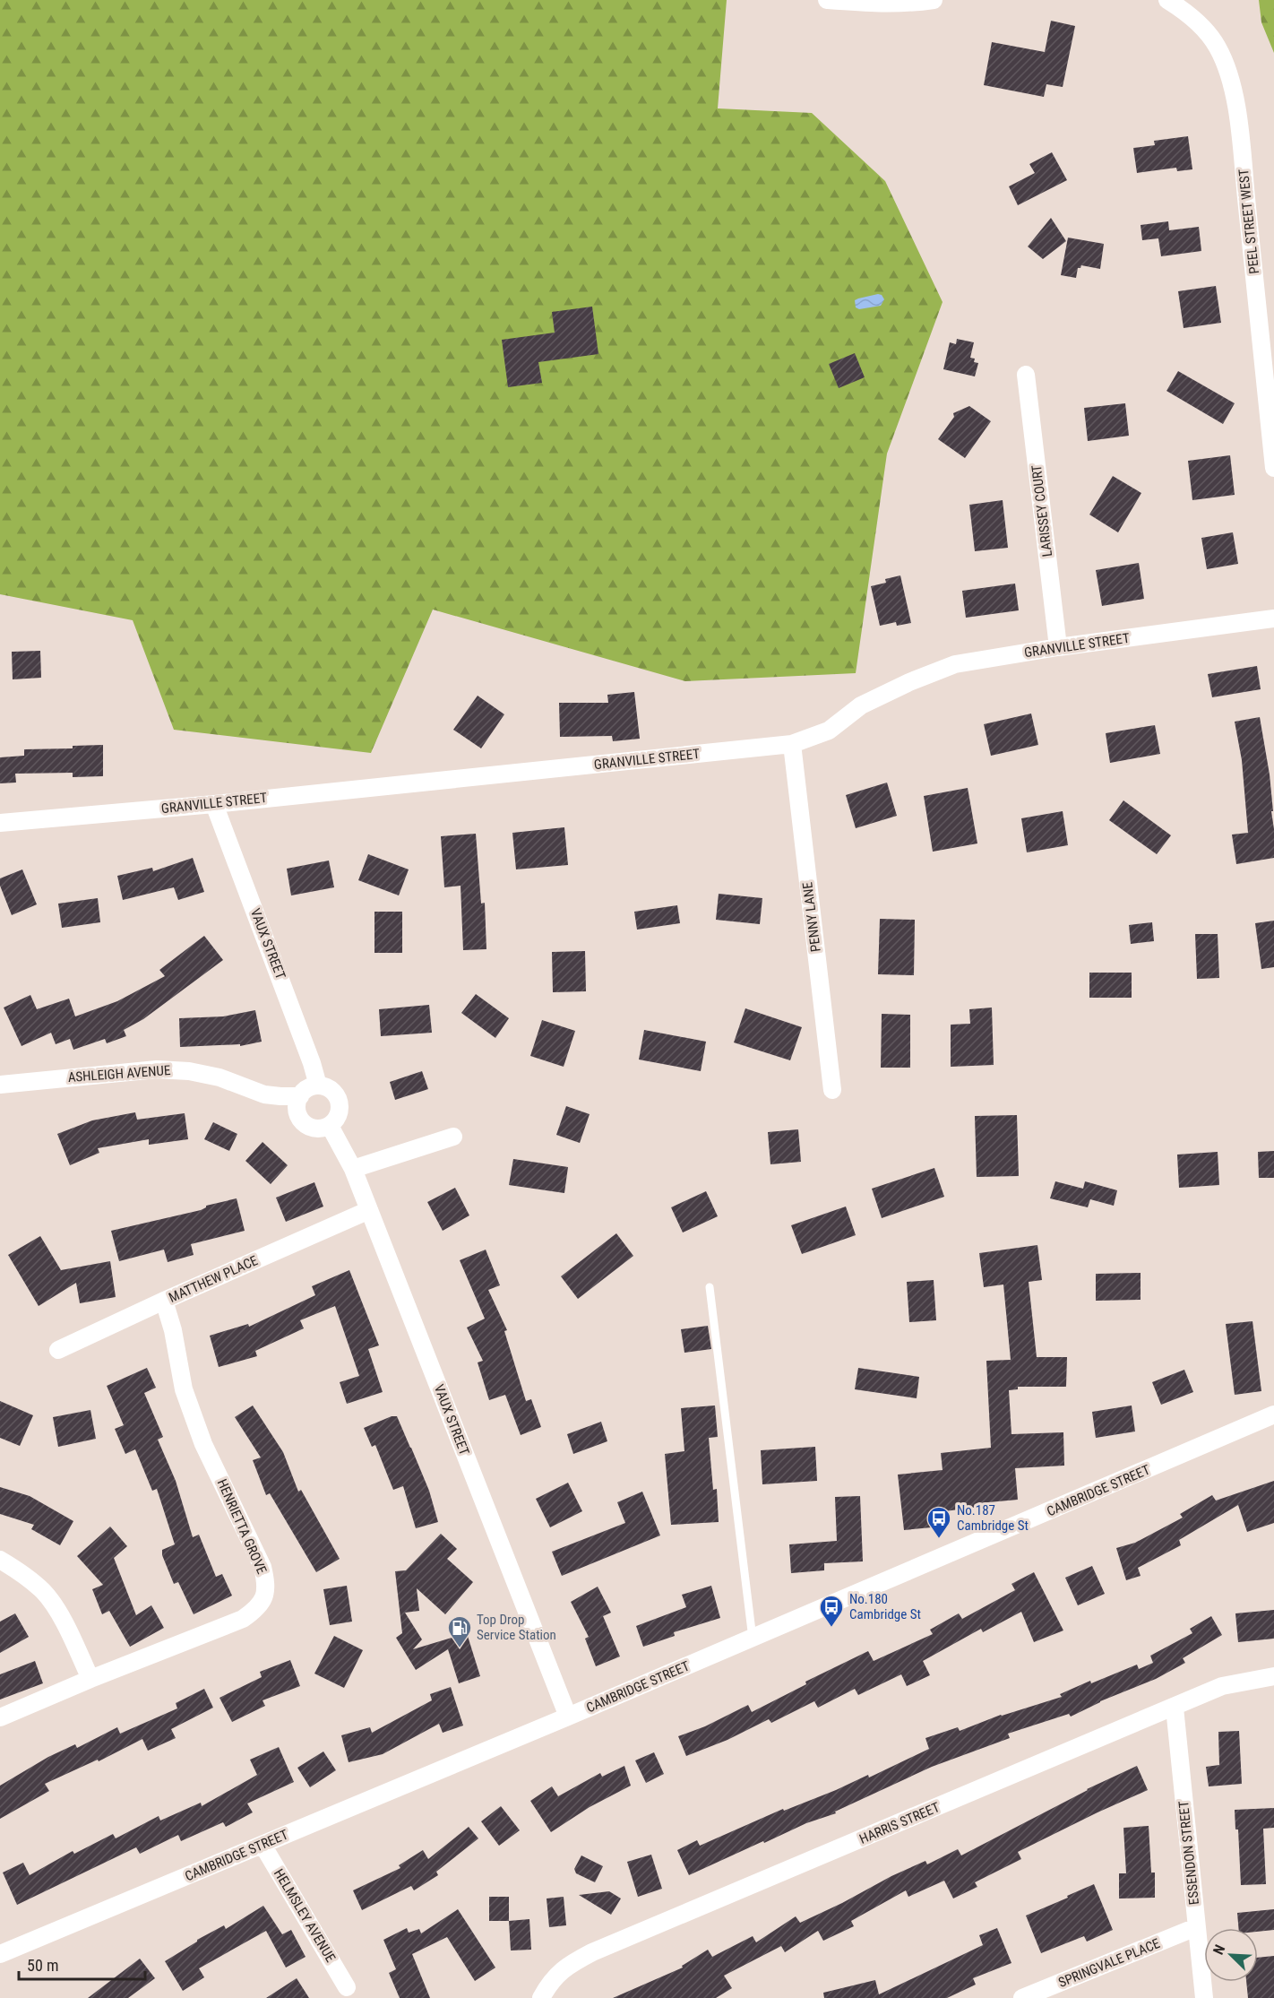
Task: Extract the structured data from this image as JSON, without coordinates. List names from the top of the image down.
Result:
{
  "streets": {
    "street": [
      "PEEL STREET WEST",
      "LARISSEY COURT",
      "GRANVILLE STREET",
      "PENNY LANE",
      "VAUX STREET",
      "ASHLEIGH AVENUE",
      "MATTHEW PLACE",
      "CAMBRIDGE STREET",
      "HENRIETTA GROVE",
      "HARRIS STREET",
      "ESSENDON STREET",
      "HELMSLEY AVENUE",
      "SPRINGVALE PLACE"
    ]
  },
  "crossings": [
    ["LARISSEY COURT", "GRANVILLE STREET"],
    ["GRANVILLE STREET", "PENNY LANE"],
    ["GRANVILLE STREET", "VAUX STREET"],
    ["VAUX STREET", "ASHLEIGH AVENUE"],
    ["VAUX STREET", "MATTHEW PLACE"],
    ["VAUX STREET", "CAMBRIDGE STREET"],
    ["MATTHEW PLACE", "HENRIETTA GROVE"],
    ["CAMBRIDGE STREET", "HELMSLEY AVENUE"],
    ["HARRIS STREET", "ESSENDON STREET"],
    ["ESSENDON STREET", "SPRINGVALE PLACE"]
  ],
  "places": {
    "bus stop": ["No.187 Cambridge St", "No.180 Cambridge St"],
    "fuel station": ["Top Drop Service Station"]
  },
  "scale_bar": "50 m",
  "north": "top left"
}
